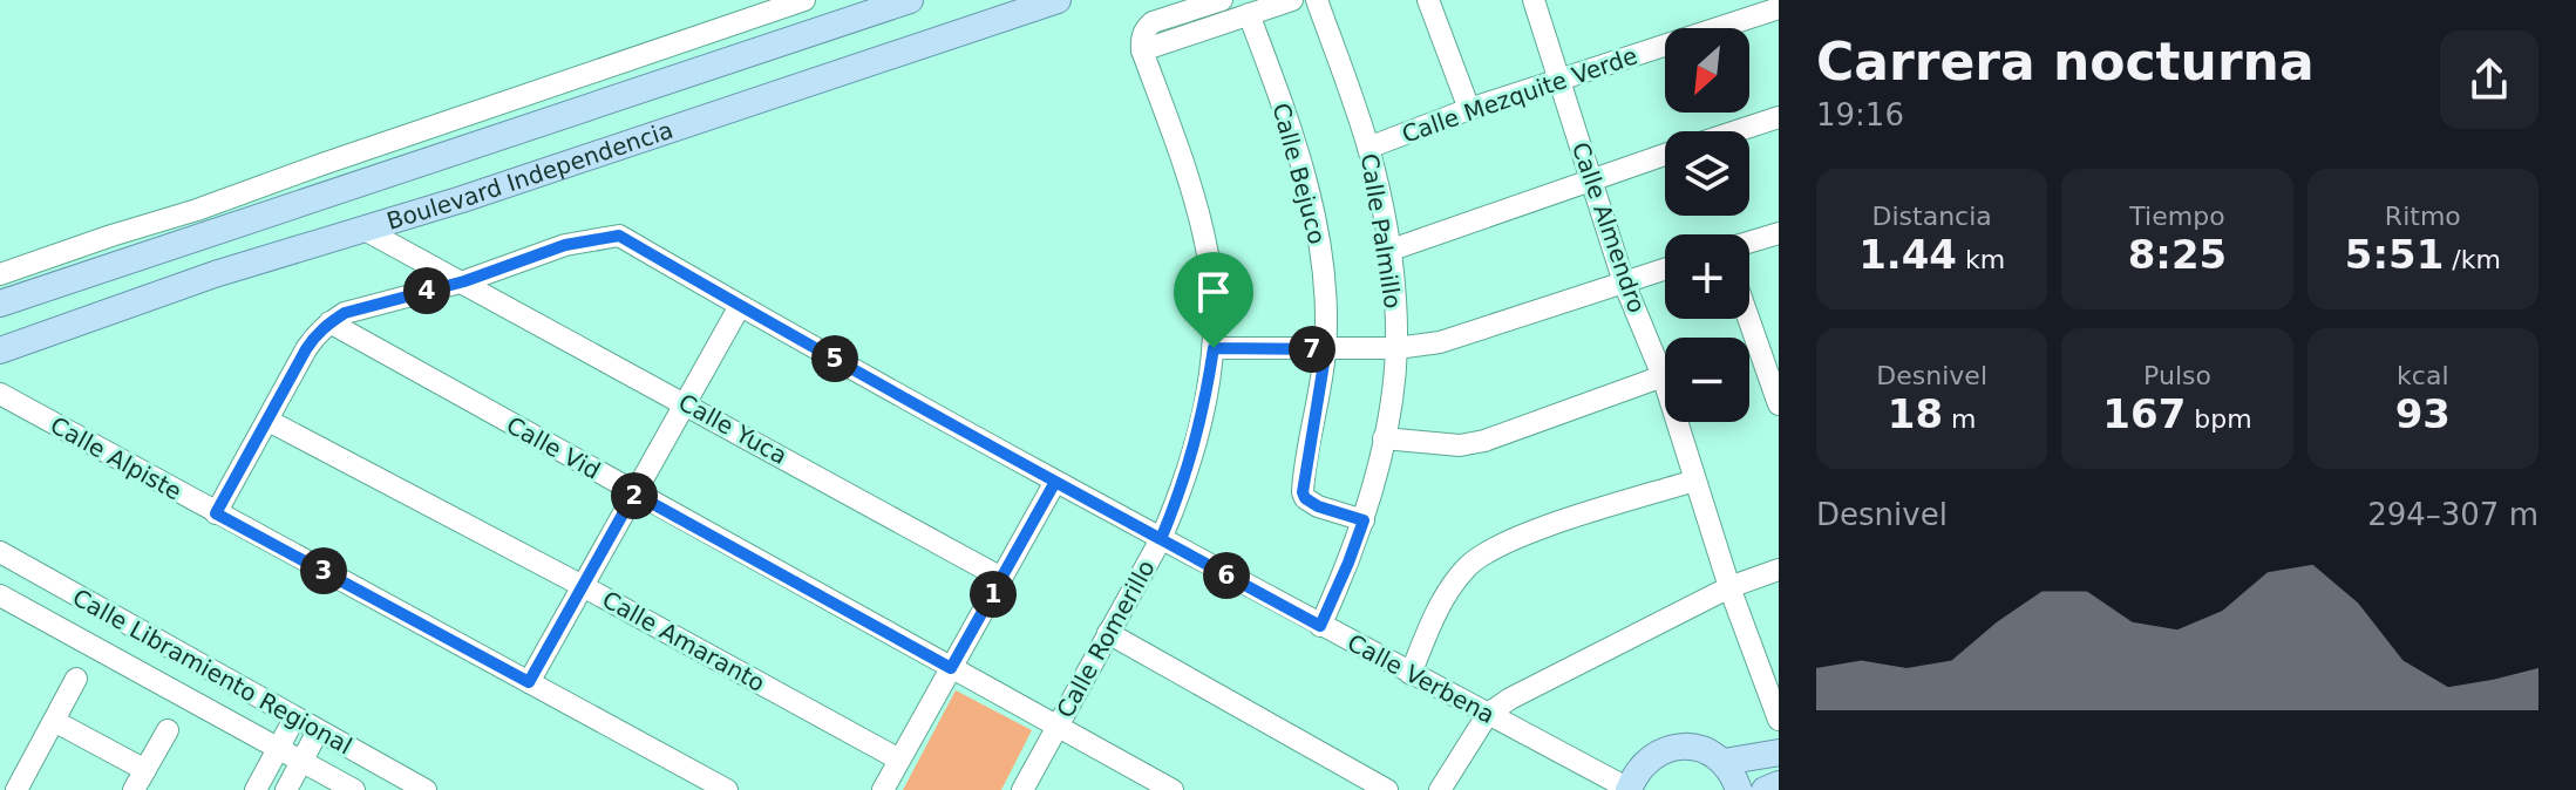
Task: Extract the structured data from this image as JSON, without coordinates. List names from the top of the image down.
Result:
{
  "streets": {
    "main road": ["Boulevard Independencia"],
    "street": [
      "Calle Mezquite Verde",
      "Calle Bejuco",
      "Calle Almendro",
      "Calle Palmillo",
      "Calle Yuca",
      "Calle Vid",
      "Calle Alpiste",
      "Calle Romerillo",
      "Calle Amaranto",
      "Calle Libramiento Regional",
      "Calle Verbena"
    ]
  },
  "crossings": [
    ["Calle Mezquite Verde", "Calle Almendro"],
    ["Calle Mezquite Verde", "Calle Palmillo"],
    ["Calle Bejuco", "Calle Palmillo"],
    ["Boulevard Independencia", "Calle Yuca"],
    ["Calle Palmillo", "Calle Verbena"],
    ["Calle Yuca", "Calle Verbena"],
    ["Calle Vid", "Calle Romerillo"],
    ["Calle Vid", "Calle Verbena"],
    ["Calle Romerillo", "Calle Verbena"]
  ],
  "north": "bottom left",
  "page": {
    "heading": ["Carrera nocturna", "19:16"],
    "map_buttons": ["+", "−"],
    "stats": [
      ["Distancia", "1.44 km"],
      ["Tiempo", "8:25"],
      ["Ritmo", "5:51 /km"],
      ["Desnivel", "18 m"],
      ["Pulso", "167 bpm"],
      ["kcal", "93"]
    ],
    "pins": [
      "4",
      "7",
      "5",
      "2",
      "3",
      "6",
      "1"
    ],
    "chart": ["Desnivel", "294–307 m"]
  }
}
